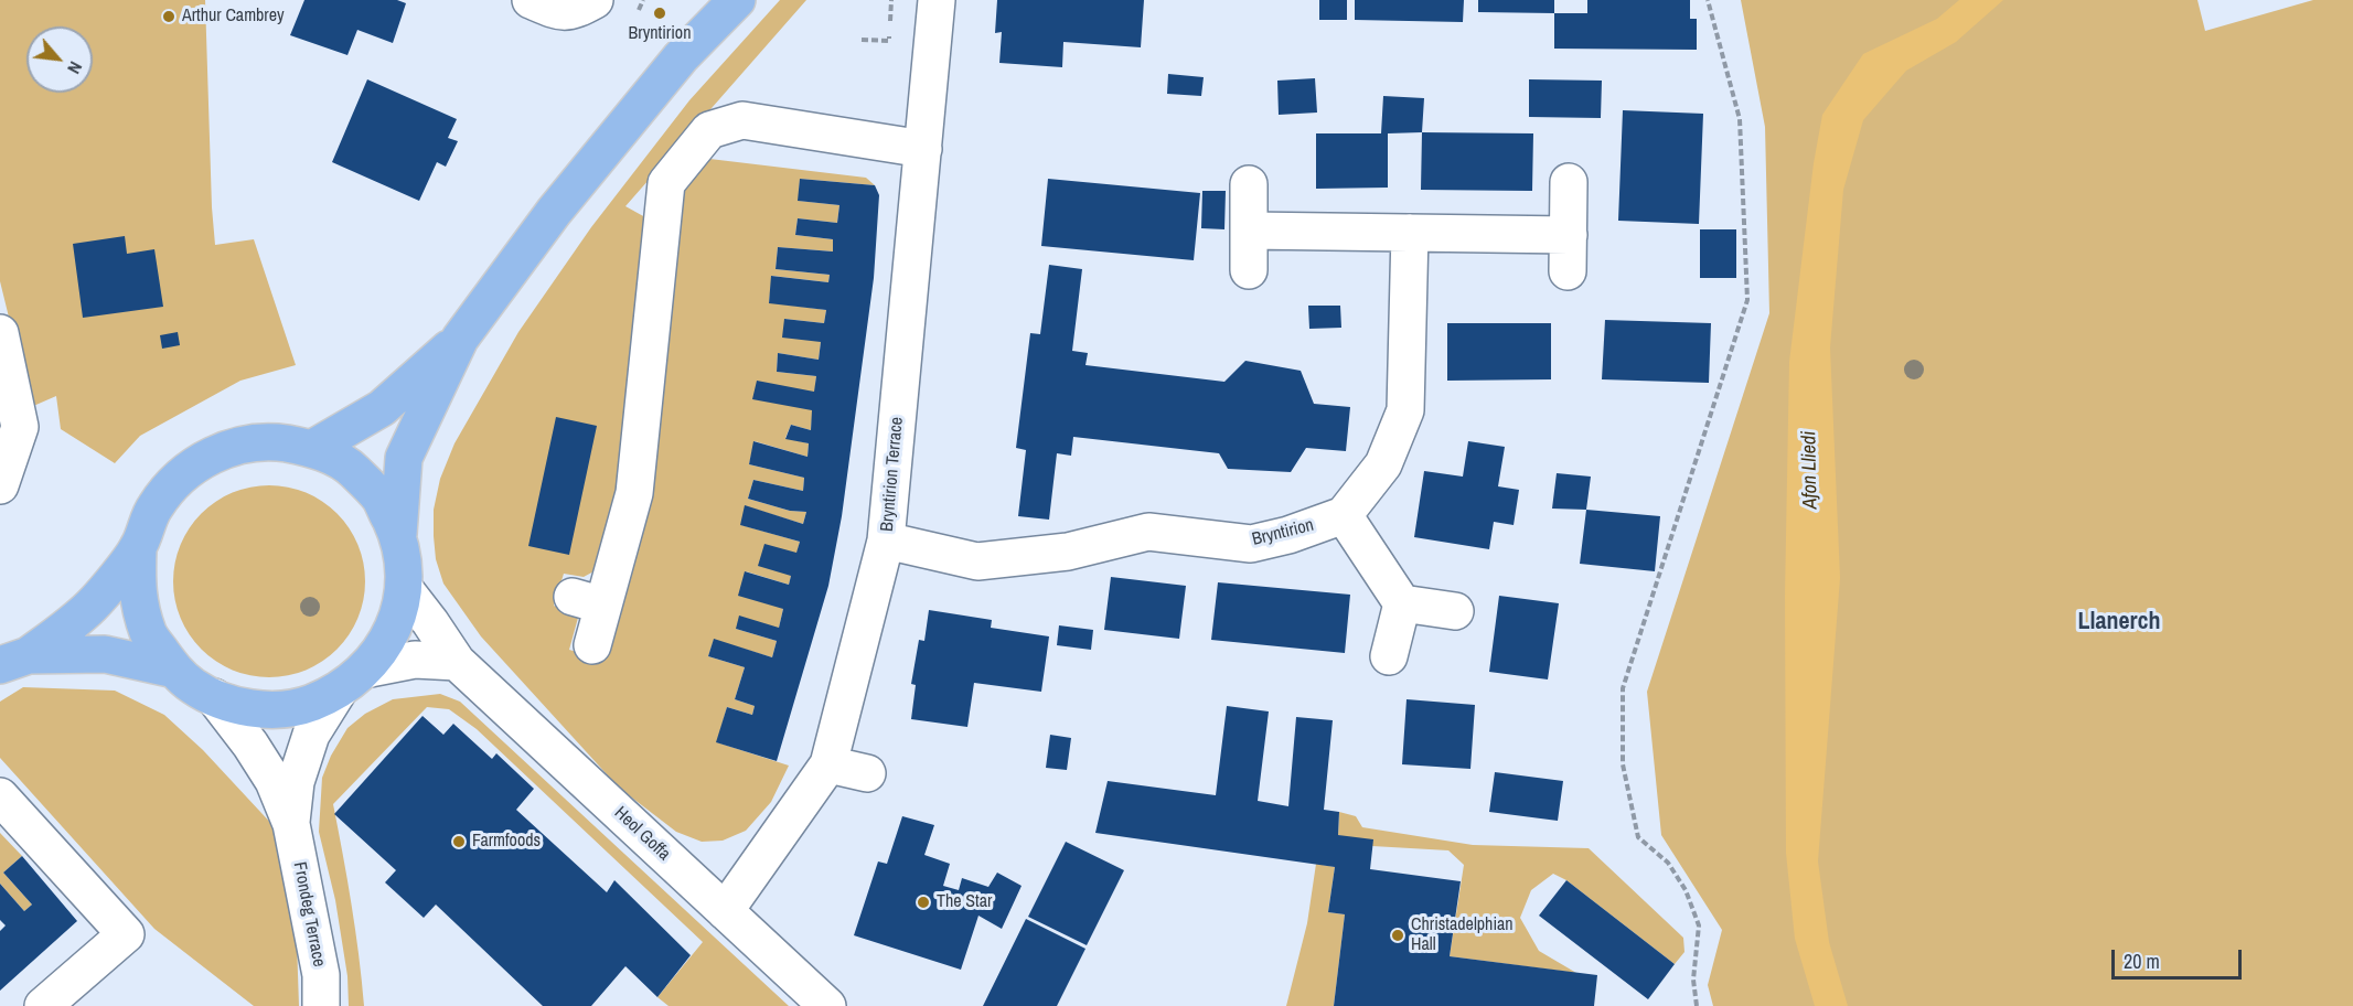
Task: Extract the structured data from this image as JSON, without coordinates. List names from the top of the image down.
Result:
{
  "streets": {
    "street": [
      "Bryntirion Terrace",
      "Bryntirion",
      "Heol Goffa",
      "Frondeg Terrace"
    ]
  },
  "crossings": [
    ["Bryntirion Terrace", "Bryntirion"],
    ["Bryntirion Terrace", "Heol Goffa"]
  ],
  "districts": ["Llanerch"],
  "water": ["Afon Lliedi"],
  "places": [
    "Bryntirion",
    "Arthur Cambrey",
    "Farmfoods",
    "The Star",
    "Christadelphian Hall"
  ],
  "scale_bar": "20 m",
  "north": "bottom right"
}
